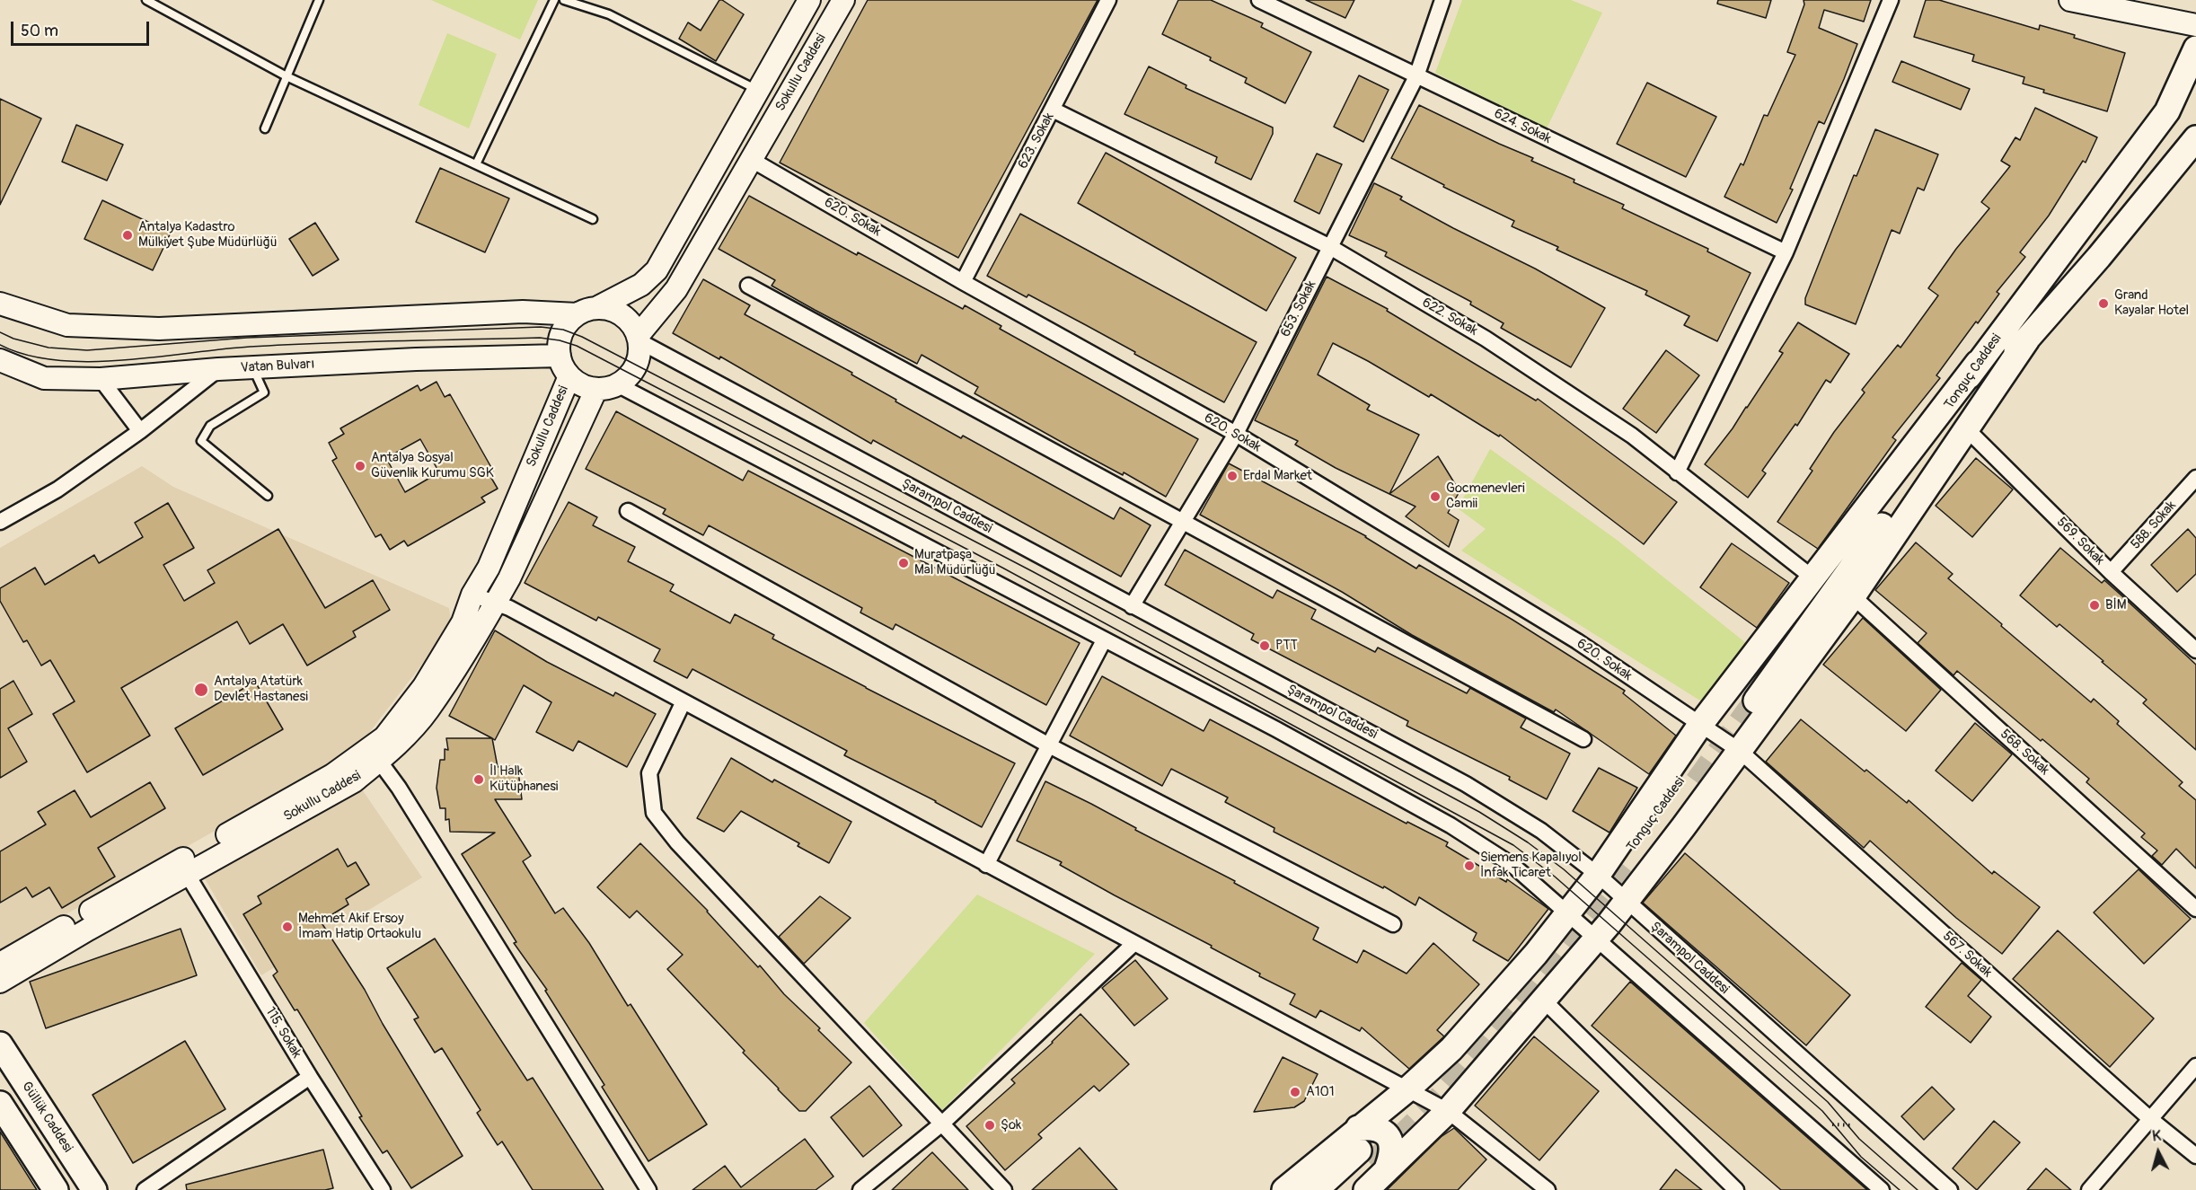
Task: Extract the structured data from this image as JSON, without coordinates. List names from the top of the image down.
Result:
{
  "streets": {
    "main road": [
      "Sokullu Caddesi",
      "Vatan Bulvarı",
      "Tonguç Caddesi",
      "Güllük Caddesi"
    ],
    "street": [
      "624. Sokak",
      "623. Sokak",
      "620. Sokak",
      "653. Sokak",
      "622. Sokak",
      "Şarampol Caddesi",
      "588. Sokak",
      "569. Sokak",
      "568. Sokak",
      "567. Sokak",
      "115. Sokak"
    ]
  },
  "crossings": [
    ["Sokullu Caddesi", "620. Sokak"],
    ["Sokullu Caddesi", "Vatan Bulvarı"],
    ["Sokullu Caddesi", "Şarampol Caddesi"],
    ["Sokullu Caddesi", "115. Sokak"],
    ["624. Sokak", "653. Sokak"],
    ["623. Sokak", "620. Sokak"],
    ["623. Sokak", "622. Sokak"],
    ["620. Sokak", "653. Sokak"],
    ["620. Sokak", "567. Sokak"],
    ["653. Sokak", "622. Sokak"],
    ["653. Sokak", "Şarampol Caddesi"],
    ["Vatan Bulvarı", "Şarampol Caddesi"],
    ["588. Sokak", "569. Sokak"]
  ],
  "places": [
    "Antalya Kadastro Mülkiyet Şube Müdürlüğü",
    "Grand Kayalar Hotel",
    "Antalya Sosyal Güvenlik Kurumu SGK",
    "Erdal Market",
    "Gocmenevleri Camii",
    "Muratpaşa Mal Müdürlüğü",
    "BİM",
    "PTT",
    "Antalya Atatürk Devlet Hastanesi",
    "İl Halk Kütüphanesi",
    "Siemens Kapalıyol İnfak Ticaret",
    "Mehmet Akif Ersoy İmam Hatip Ortaokulu",
    "A101",
    "Şok"
  ],
  "scale_bar": "50 m",
  "north": "top"
}
